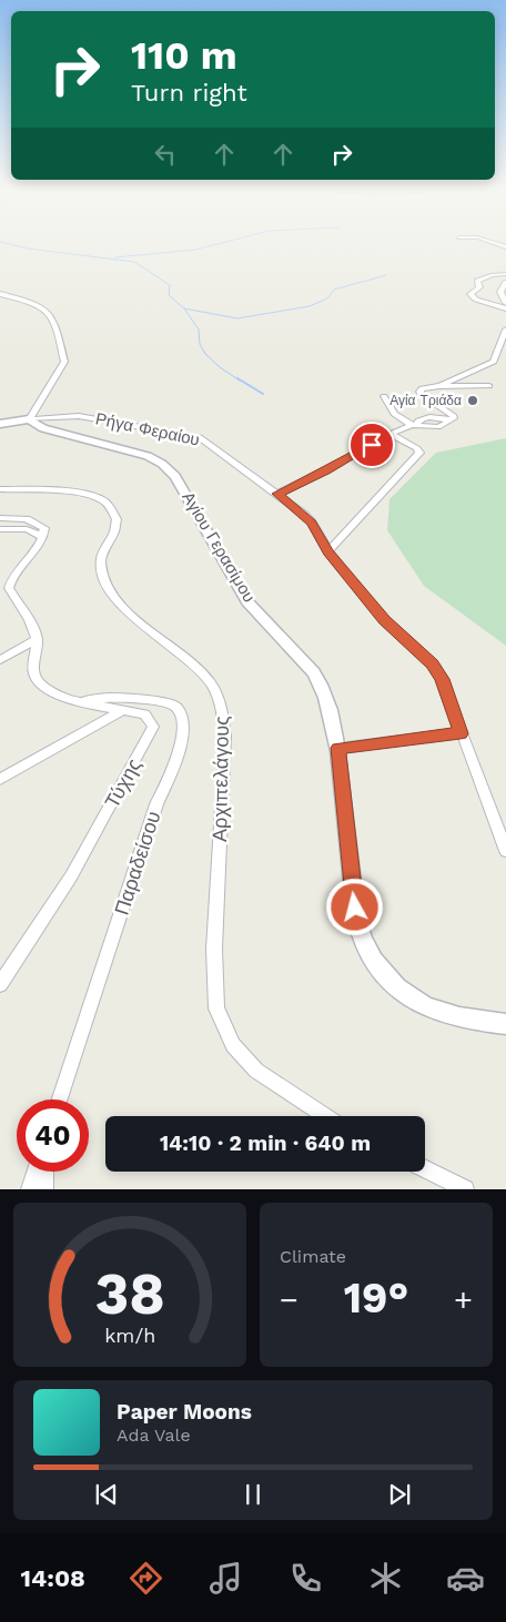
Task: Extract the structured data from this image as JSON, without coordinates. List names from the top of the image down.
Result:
{
  "streets": {
    "street": [
      "Ρήγα Φεραίου",
      "Αγίου Γερασίμου",
      "Αρχιπελάγους",
      "Τύχης",
      "Παραδείσου"
    ]
  },
  "crossings": [
    ["Ρήγα Φεραίου", "Αγίου Γερασίμου"],
    ["Τύχης", "Παραδείσου"]
  ],
  "places": ["Αγία Τριάδα"],
  "page": {
    "turn": ["110 m", "Turn right"],
    "limit": "40",
    "trip": "14:10 · 2 min · 640 m",
    "tile": "Climate",
    "heat": ["−", "19°", "+"],
    "song": ["Paper Moons", "Ada Vale"],
    "tabs": "14:08",
    "gauge": ["38", "km/h"]
  }
}
